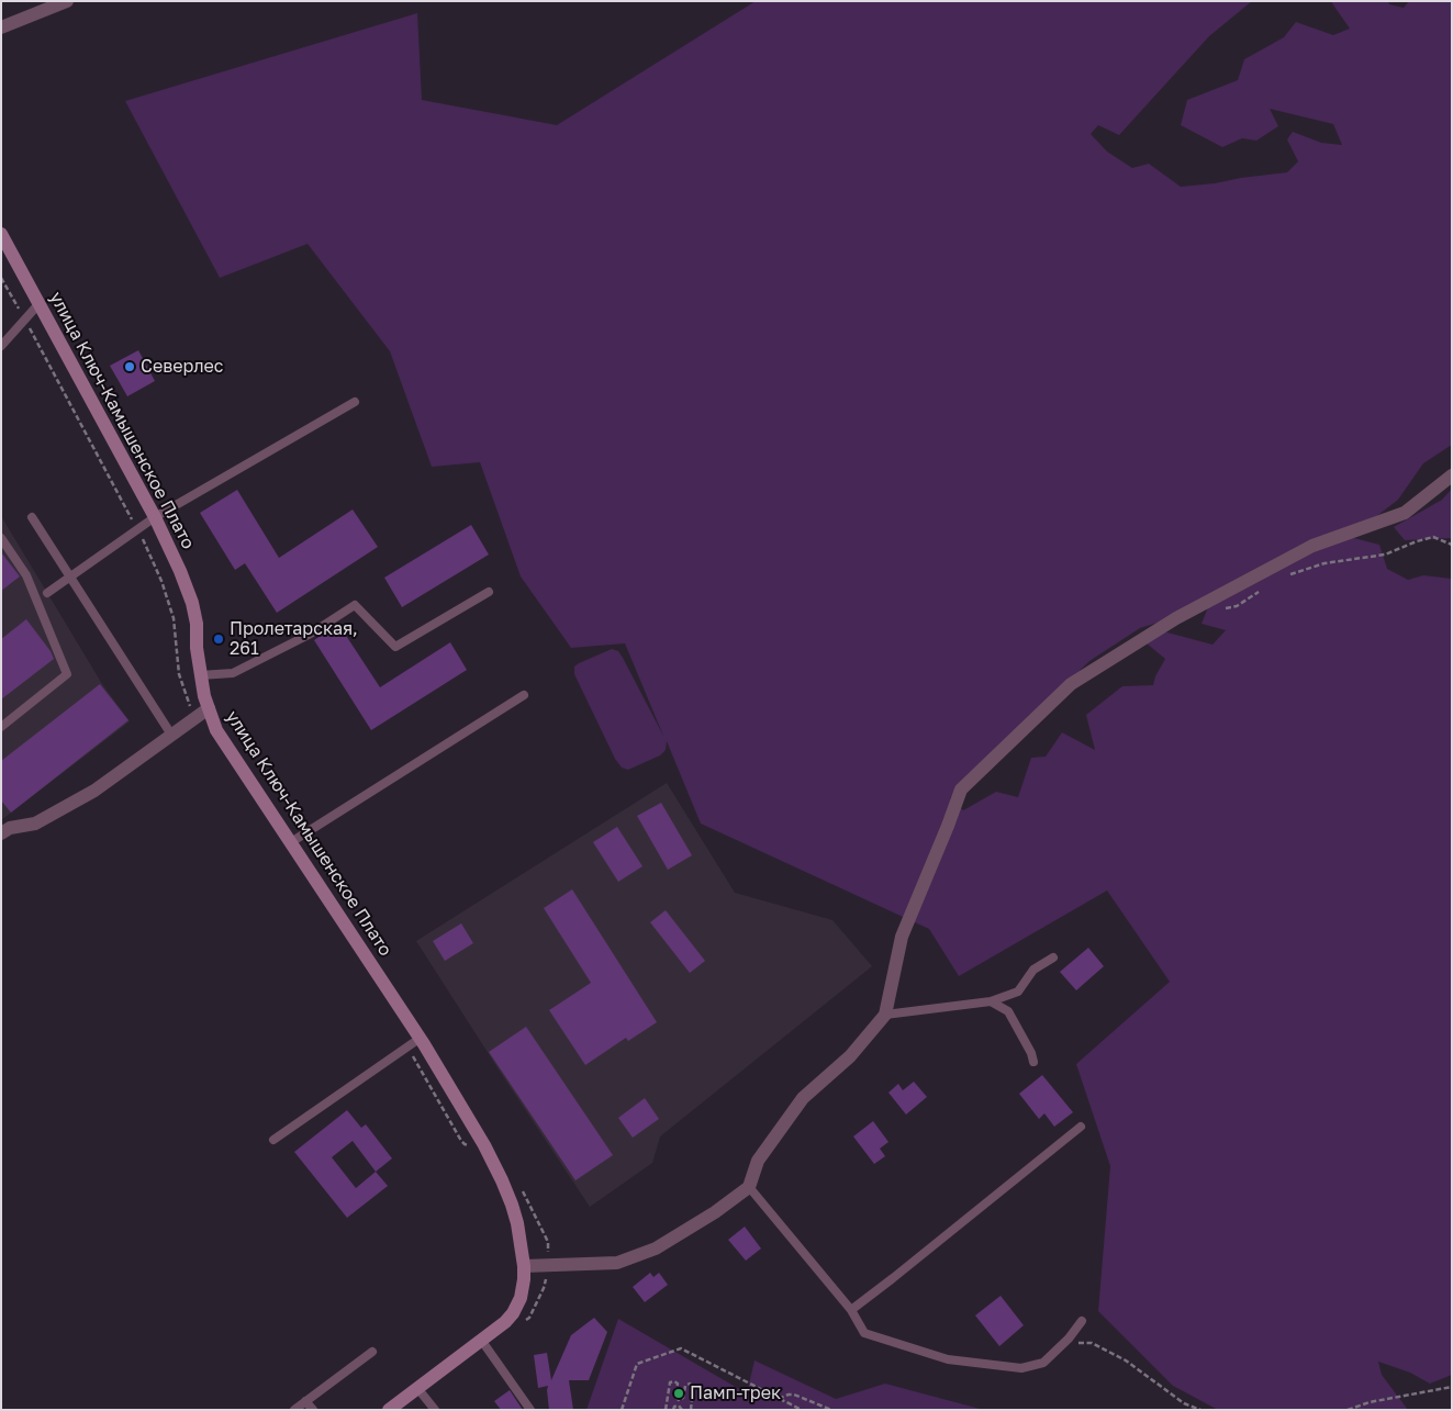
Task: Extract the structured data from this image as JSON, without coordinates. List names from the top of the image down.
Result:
{
  "streets": {
    "main road": ["улица Ключ-Камышенское Плато"]
  },
  "places": ["Северлес", "Пролетарская, 261", "Памп-трек"]
}
